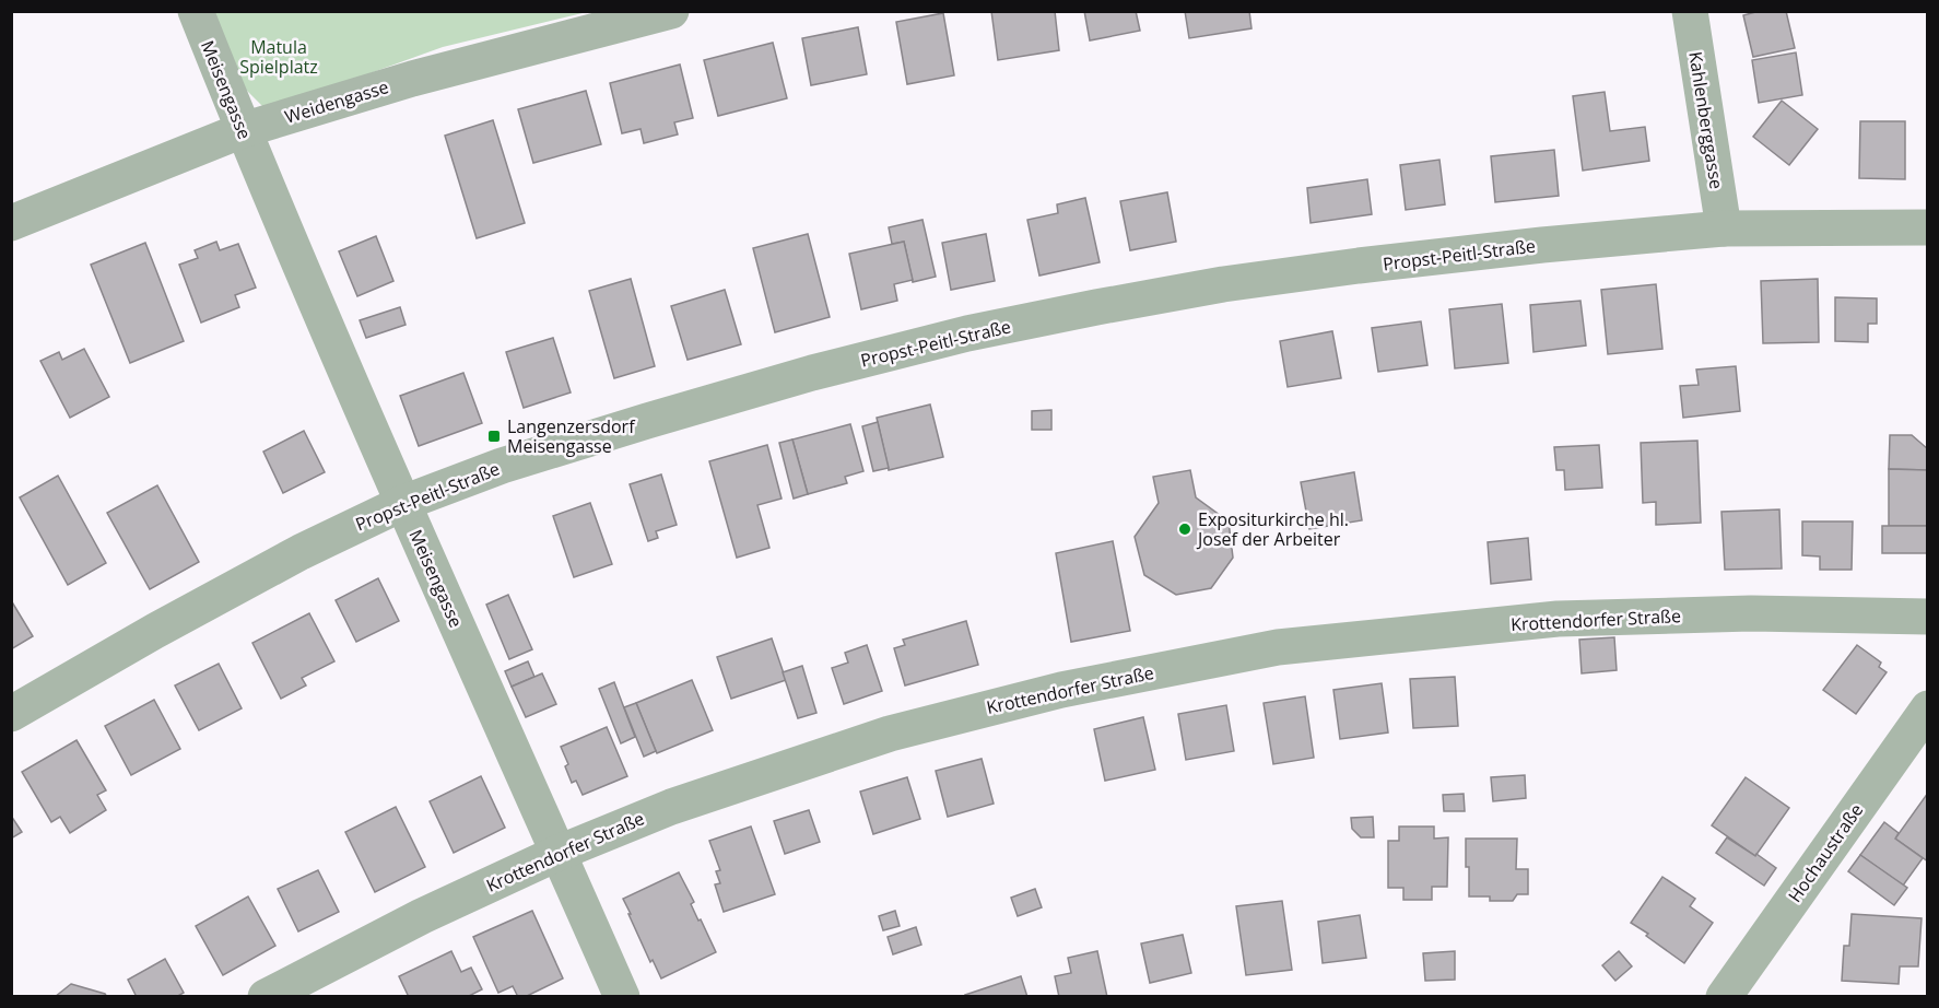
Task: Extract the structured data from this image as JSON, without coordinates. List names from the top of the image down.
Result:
{
  "streets": {
    "street": [
      "Meisengasse",
      "Weidengasse",
      "Kahlenberggasse",
      "Propst-Peitl-Straße",
      "Krottendorfer Straße",
      "Hochaustraße"
    ]
  },
  "crossings": [
    ["Meisengasse", "Weidengasse"],
    ["Meisengasse", "Propst-Peitl-Straße"],
    ["Meisengasse", "Krottendorfer Straße"],
    ["Kahlenberggasse", "Propst-Peitl-Straße"]
  ],
  "parks": ["Matula Spielplatz"],
  "places": {
    "transit": ["Langenzersdorf Meisengasse"],
    "other": ["Expositurkirche hl. Josef der Arbeiter"]
  }
}
